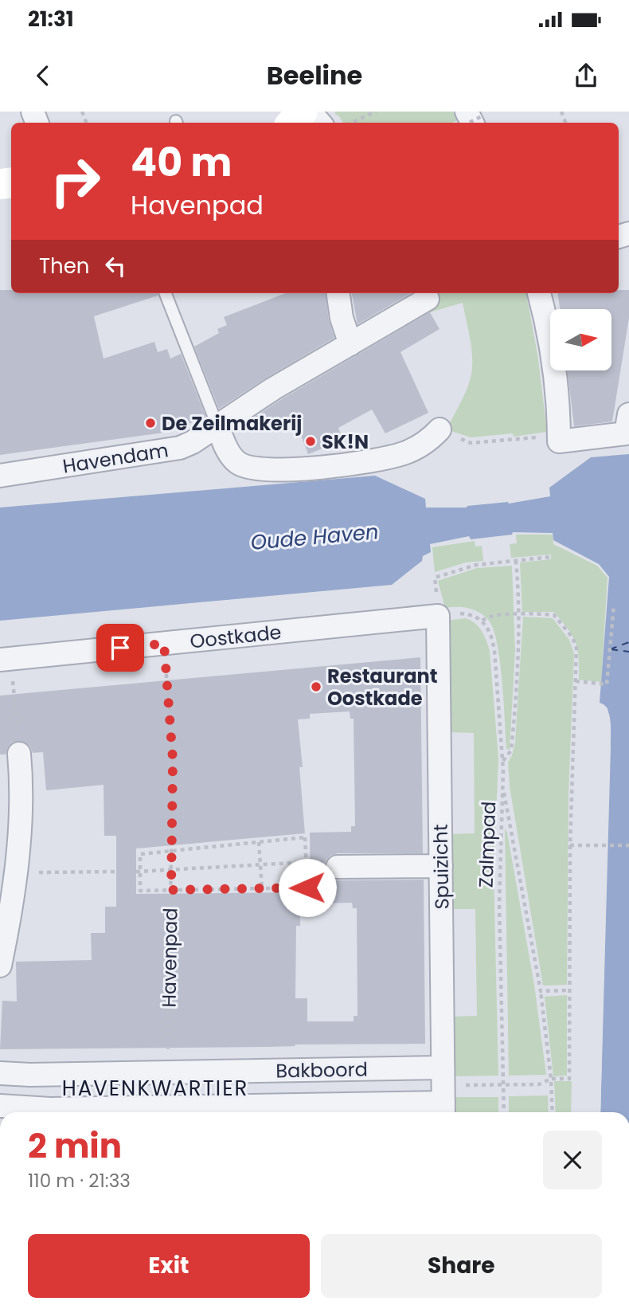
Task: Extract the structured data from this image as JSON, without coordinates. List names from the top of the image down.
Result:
{
  "streets": {
    "street": [
      "Havendam",
      "Oostkade",
      "Spuizicht",
      "Bakboord"
    ],
    "path": ["Zalmpad", "Havenpad"]
  },
  "crossings": [
    ["Oostkade", "Spuizicht"],
    ["Oostkade", "Havenpad"],
    ["Spuizicht", "Bakboord"],
    ["Havenpad", "Bakboord"]
  ],
  "districts": ["HAVENKWARTIER"],
  "water": ["Oude Haven"],
  "places": ["De Zeilmakerij", "SK!N", "Restaurant Oostkade"],
  "north": "right",
  "page": {
    "status": "21:31",
    "header": "Beeline",
    "turn": ["40 m", "Havenpad"],
    "then": "Then",
    "heading": ["2 min", "110 m · 21:33"],
    "buttons": ["Exit", "Share"]
  }
}
